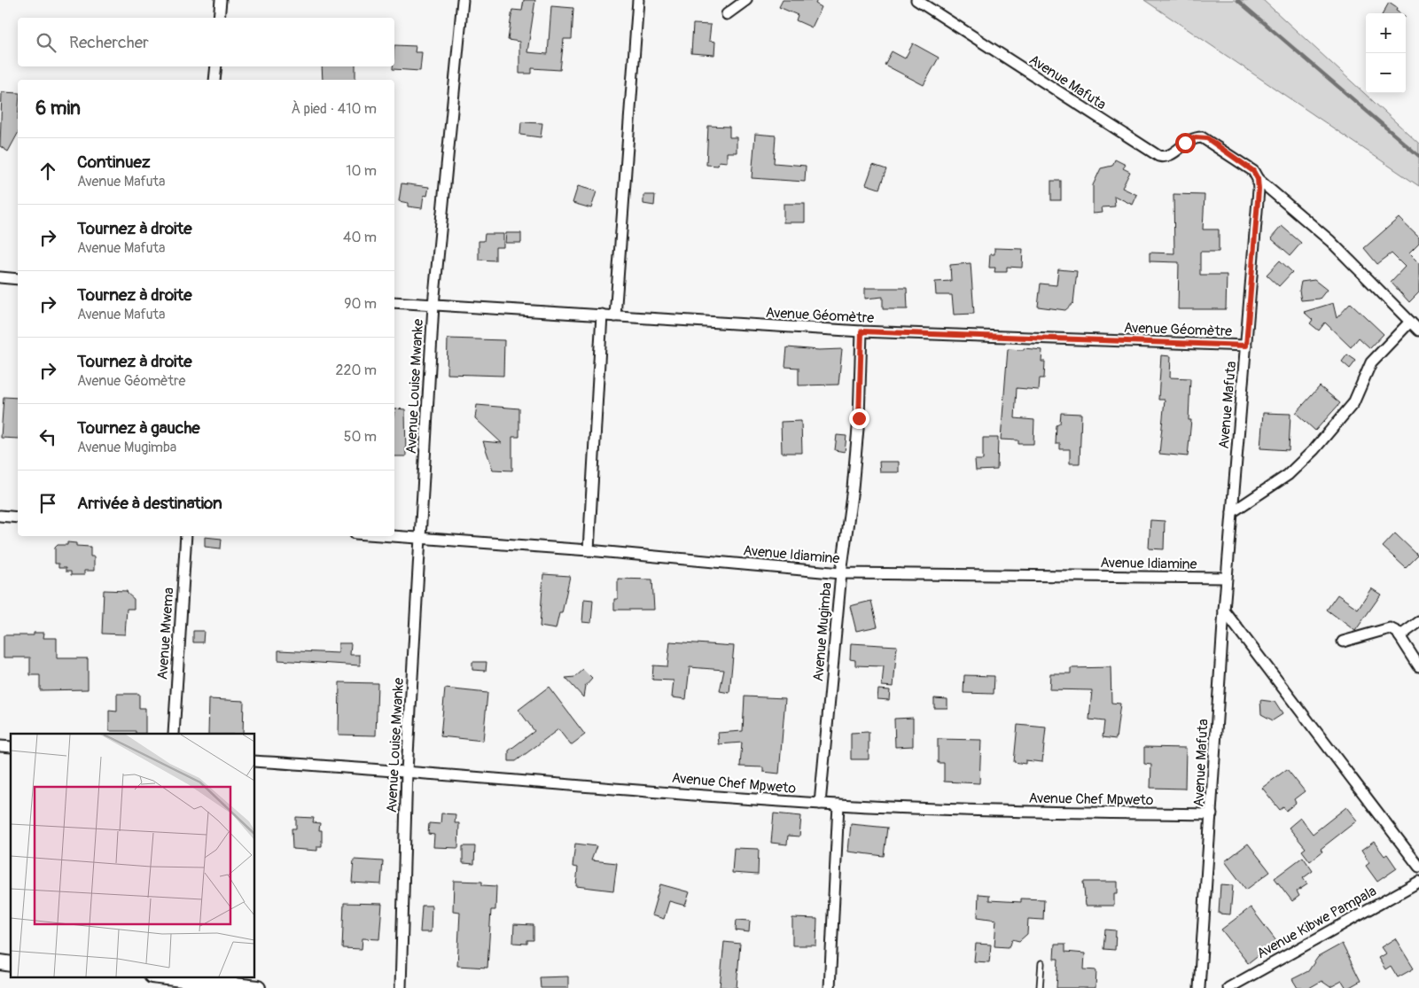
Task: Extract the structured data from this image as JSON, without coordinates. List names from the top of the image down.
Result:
{
  "streets": {
    "street": [
      "Avenue Mafuta",
      "Avenue Géomètre",
      "Avenue Louise Mwanke",
      "Avenue Idiamine",
      "Avenue Mugimba",
      "Avenue Mwema",
      "Avenue Chef Mpweto",
      "Avenue Kibwe Pampala"
    ]
  },
  "crossings": [
    ["Avenue Mafuta", "Avenue Géomètre"],
    ["Avenue Mafuta", "Avenue Idiamine"],
    ["Avenue Mafuta", "Avenue Chef Mpweto"],
    ["Avenue Géomètre", "Avenue Louise Mwanke"],
    ["Avenue Géomètre", "Avenue Mugimba"],
    ["Avenue Louise Mwanke", "Avenue Idiamine"],
    ["Avenue Louise Mwanke", "Avenue Chef Mpweto"],
    ["Avenue Idiamine", "Avenue Mugimba"],
    ["Avenue Mugimba", "Avenue Chef Mpweto"]
  ],
  "page": {
    "map_buttons": ["+", "−"],
    "search": "Rechercher",
    "heading": ["6 min", "À pied · 410 m"],
    "list": [
      ["Continuez", "Avenue Mafuta", "10 m"],
      ["Tournez à droite", "Avenue Mafuta", "40 m"],
      ["Tournez à droite", "Avenue Mafuta", "90 m"],
      ["Tournez à droite", "Avenue Géomètre", "220 m"],
      ["Tournez à gauche", "Avenue Mugimba", "50 m"],
      "Arrivée à destination"
    ]
  }
}
